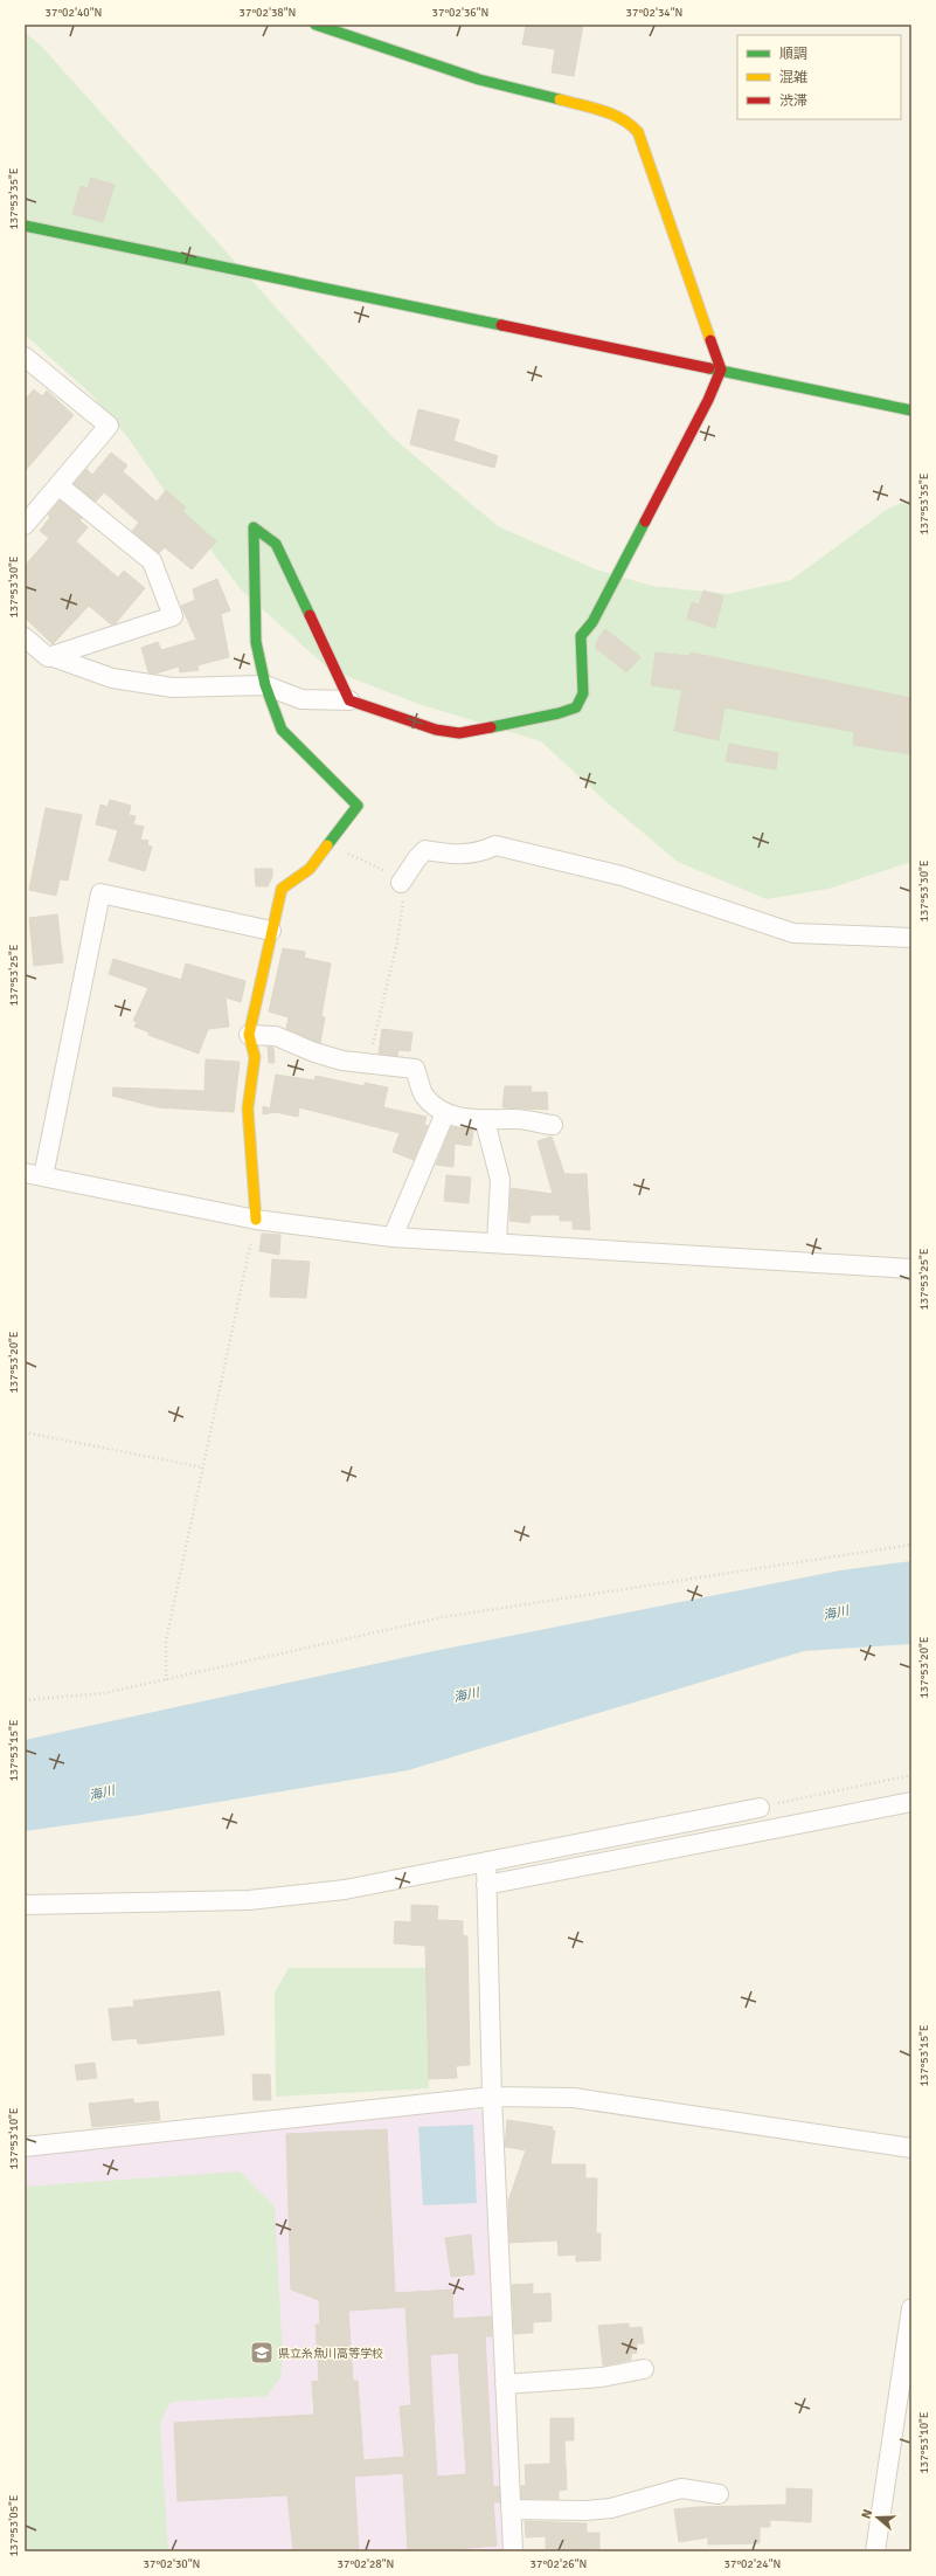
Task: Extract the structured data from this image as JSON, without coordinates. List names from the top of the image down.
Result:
{
  "water": ["海川"],
  "places": {
    "school or university": ["県立糸魚川高等学校"]
  },
  "legend": ["順調", "混雑", "渋滞"],
  "north": "left",
  "coordinates": [
    "37°02'40\"N",
    "37°02'38\"N",
    "37°02'36\"N",
    "37°02'34\"N",
    "137°53'35\"E",
    "137°53'30\"E",
    "137°53'25\"E",
    "137°53'20\"E",
    "137°53'15\"E",
    "137°53'10\"E",
    "137°53'05\"E",
    "37°02'30\"N",
    "37°02'28\"N",
    "37°02'26\"N",
    "37°02'24\"N"
  ]
}
